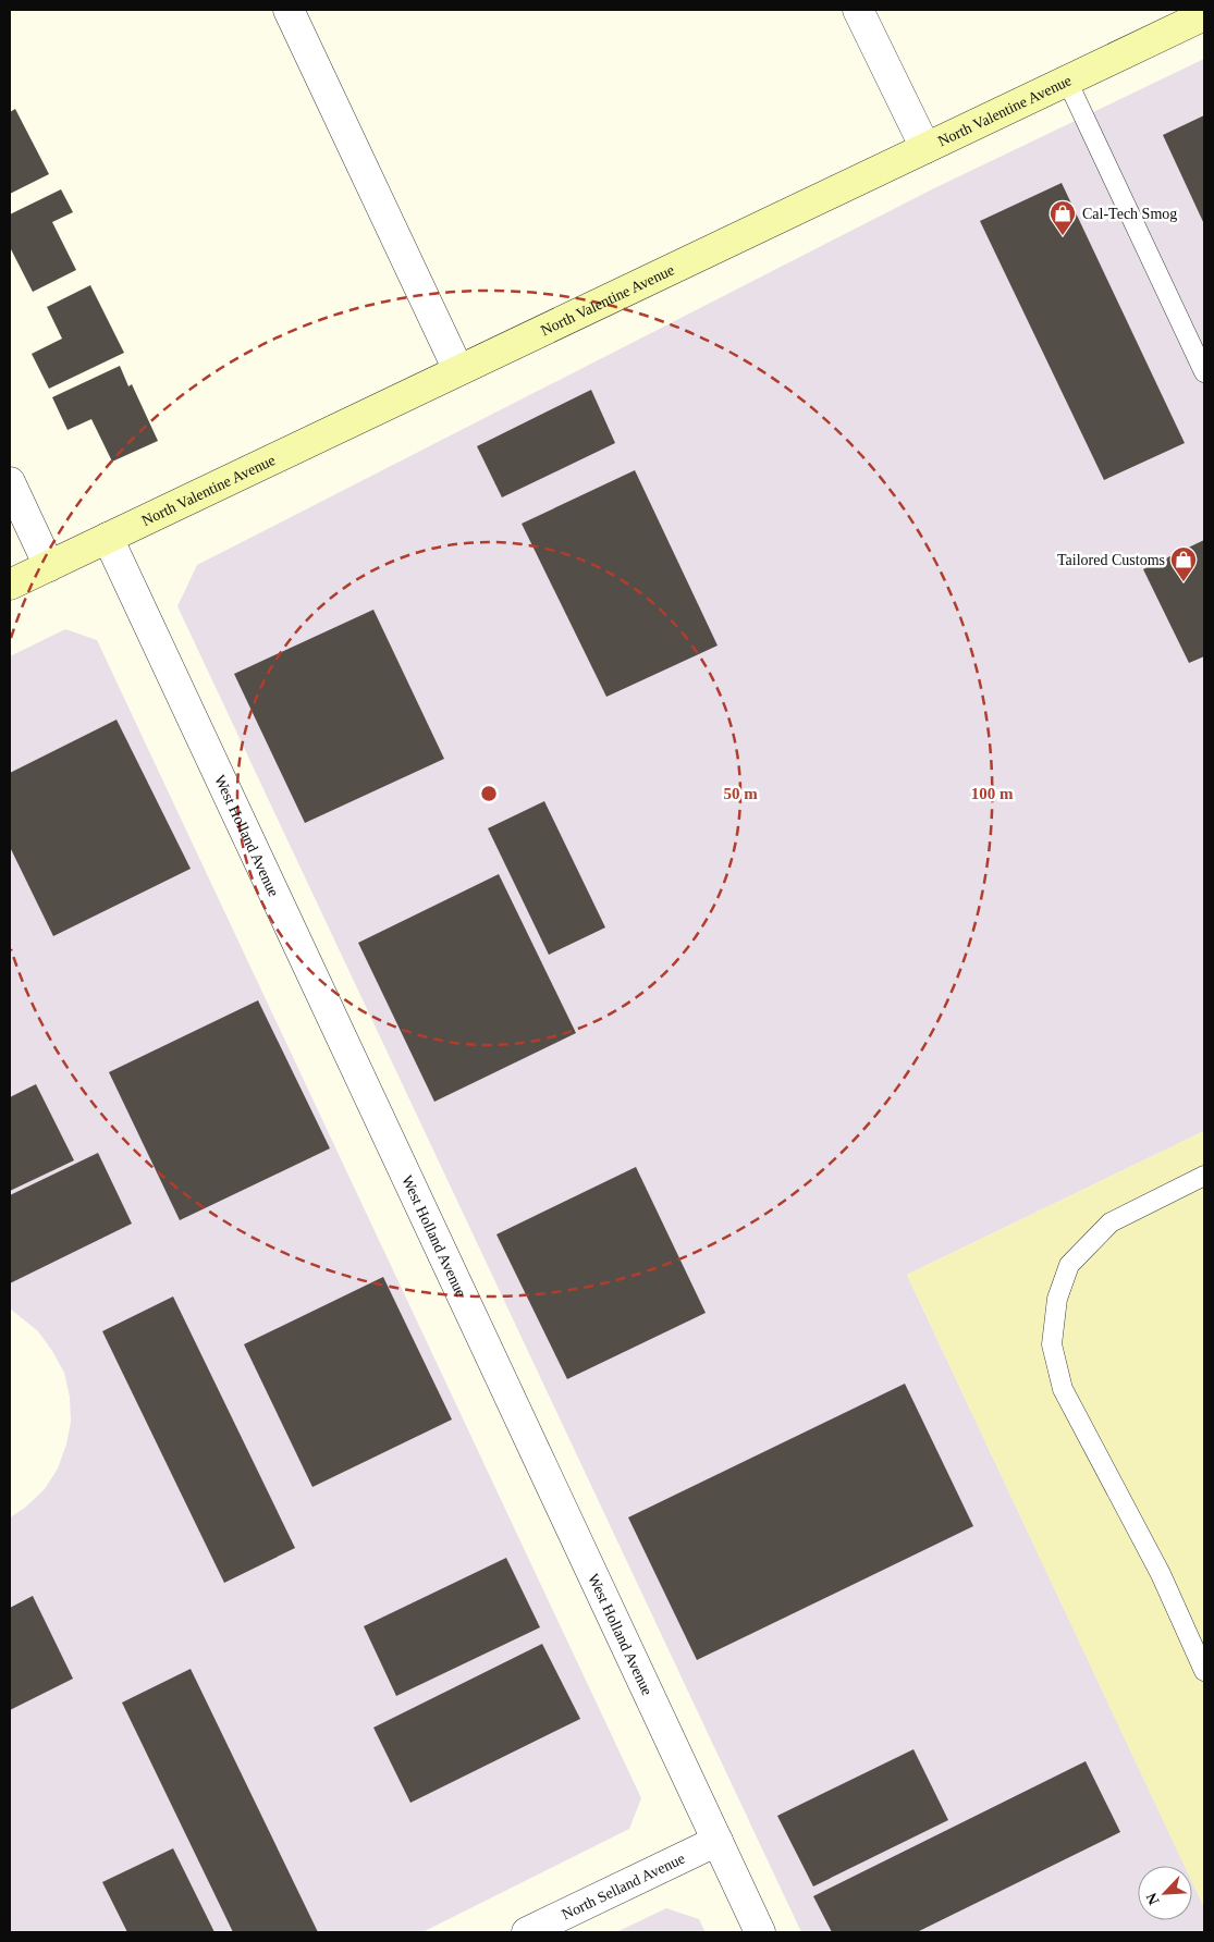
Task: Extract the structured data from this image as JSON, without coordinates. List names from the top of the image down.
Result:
{
  "streets": {
    "street": ["North Valentine Avenue", "West Holland Avenue", "North Selland Avenue"]
  },
  "crossings": [
    ["North Valentine Avenue", "West Holland Avenue"],
    ["West Holland Avenue", "North Selland Avenue"]
  ],
  "places": {
    "shop": ["Cal-Tech Smog", "Tailored Customs"]
  },
  "north": "bottom left",
  "rings": ["50 m", "100 m"]
}
